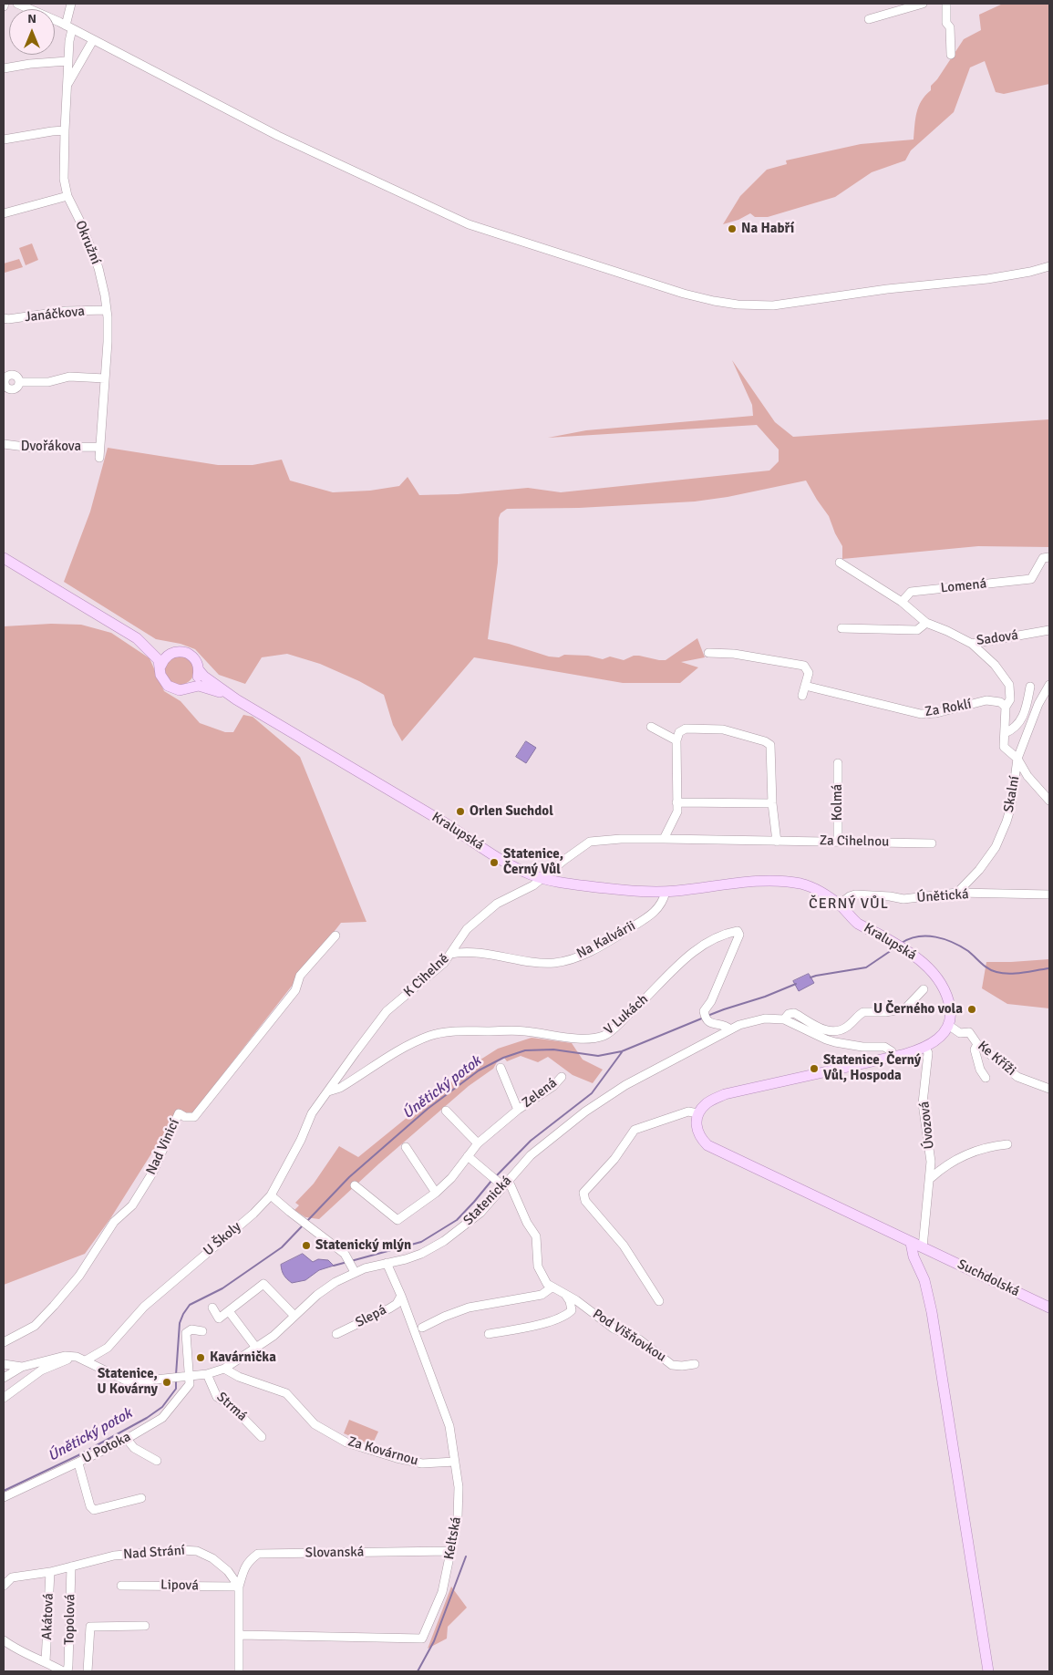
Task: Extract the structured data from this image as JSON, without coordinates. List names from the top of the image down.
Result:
{
  "streets": {
    "main road": ["Kralupská", "Suchdolská"],
    "street": [
      "Okružní",
      "Janáčkova",
      "Dvořákova",
      "Lomená",
      "Sadová",
      "Za Roklí",
      "Skalní",
      "Kolmá",
      "Za Cihelnou",
      "Únětická",
      "Na Kalvárii",
      "K Cihelně",
      "V Lukách",
      "Ke Kříži",
      "Zelená",
      "Úvozová",
      "Nad Vinicí",
      "Statenická",
      "U Školy",
      "Slepá",
      "Pod Višňovkou",
      "Strmá",
      "U Potoka",
      "Za Kovárnou",
      "Keltská",
      "Nad Strání",
      "Slovanská",
      "Lipová",
      "Akátová",
      "Topolová"
    ]
  },
  "crossings": [
    ["Okružní", "Janáčkova"],
    ["Okružní", "Dvořákova"],
    ["Skalní", "Únětická"],
    ["Kolmá", "Za Cihelnou"],
    ["Kralupská", "Za Cihelnou"],
    ["Kralupská", "Únětická"],
    ["Kralupská", "Na Kalvárii"],
    ["Kralupská", "K Cihelně"],
    ["Kralupská", "Ke Kříži"],
    ["Za Cihelnou", "K Cihelně"],
    ["Na Kalvárii", "K Cihelně"],
    ["K Cihelně", "V Lukách"],
    ["K Cihelně", "U Školy"],
    ["V Lukách", "Statenická"],
    ["V Lukách", "U Školy"],
    ["Úvozová", "Suchdolská"],
    ["Statenická", "U Školy"],
    ["Statenická", "Pod Višňovkou"],
    ["Statenická", "Strmá"],
    ["Statenická", "U Potoka"],
    ["Statenická", "Za Kovárnou"],
    ["Statenická", "Keltská"],
    ["Slepá", "Keltská"],
    ["Za Kovárnou", "Keltská"],
    ["Keltská", "Slovanská"],
    ["Nad Strání", "Slovanská"],
    ["Nad Strání", "Lipová"],
    ["Nad Strání", "Akátová"],
    ["Nad Strání", "Topolová"],
    ["Slovanská", "Lipová"]
  ],
  "districts": ["ČERNÝ VŮL"],
  "water": ["Únětický potok"],
  "places": [
    "Na Habří",
    "Orlen Suchdol",
    "Statenice, Černý Vůl",
    "U Černého vola",
    "Statenice, Černý Vůl, Hospoda",
    "Statenický mlýn",
    "Kavárnička",
    "Statenice, U Kovárny"
  ],
  "north": "top"
}
